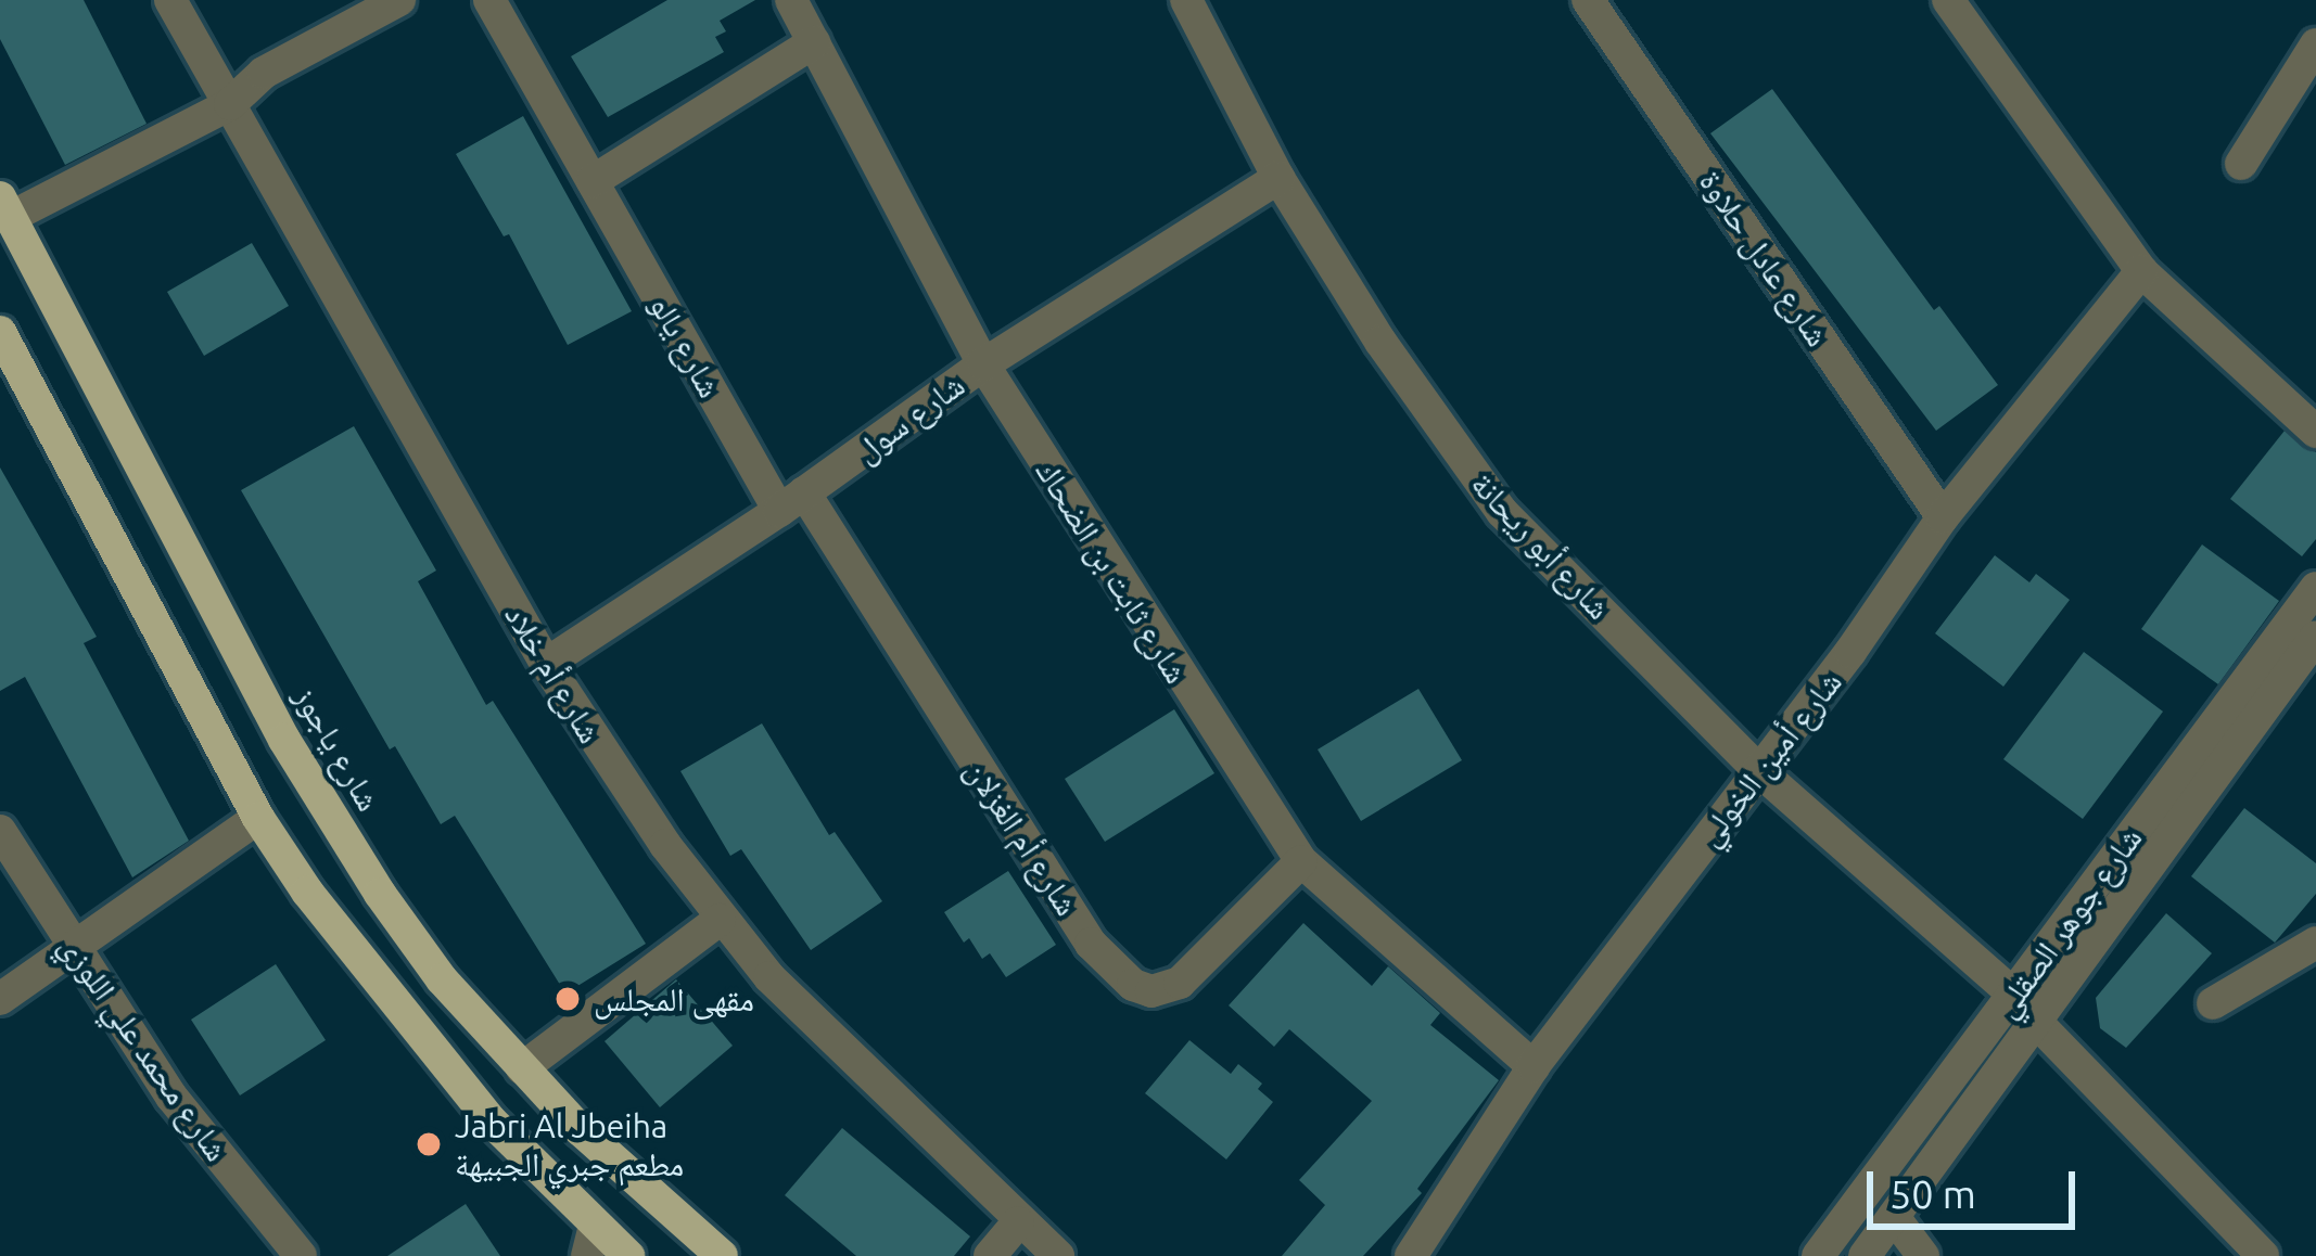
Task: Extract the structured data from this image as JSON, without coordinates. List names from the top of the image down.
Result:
{
  "streets": {
    "main road": ["شارع ياجوز"],
    "street": [
      "شارع عادل حلاوة",
      "شارع يالو",
      "شارع سول",
      "شارع أبو ريحانة",
      "شارع ثابت بن الضحاك",
      "شارع أم خلاد",
      "شارع أمين الخولي",
      "شارع أم الغزلان",
      "شارع جوهر الصقلي",
      "شارع محمد علي اللوزي"
    ]
  },
  "crossings": [
    ["شارع عادل حلاوة", "شارع أمين الخولي"],
    ["شارع يالو", "شارع سول"],
    ["شارع يالو", "شارع أم الغزلان"],
    ["شارع سول", "شارع أبو ريحانة"],
    ["شارع سول", "شارع ثابت بن الضحاك"],
    ["شارع سول", "شارع أم خلاد"],
    ["شارع سول", "شارع أم الغزلان"],
    ["شارع أبو ريحانة", "شارع أمين الخولي"],
    ["شارع أبو ريحانة", "شارع جوهر الصقلي"],
    ["شارع ثابت بن الضحاك", "شارع أمين الخولي"],
    ["شارع ثابت بن الضحاك", "شارع أم الغزلان"]
  ],
  "places": ["مقهى المجلس", "Jabri Al Jbeiha مطعم جبري الجبيهة"],
  "scale_bar": "50 m"
}
